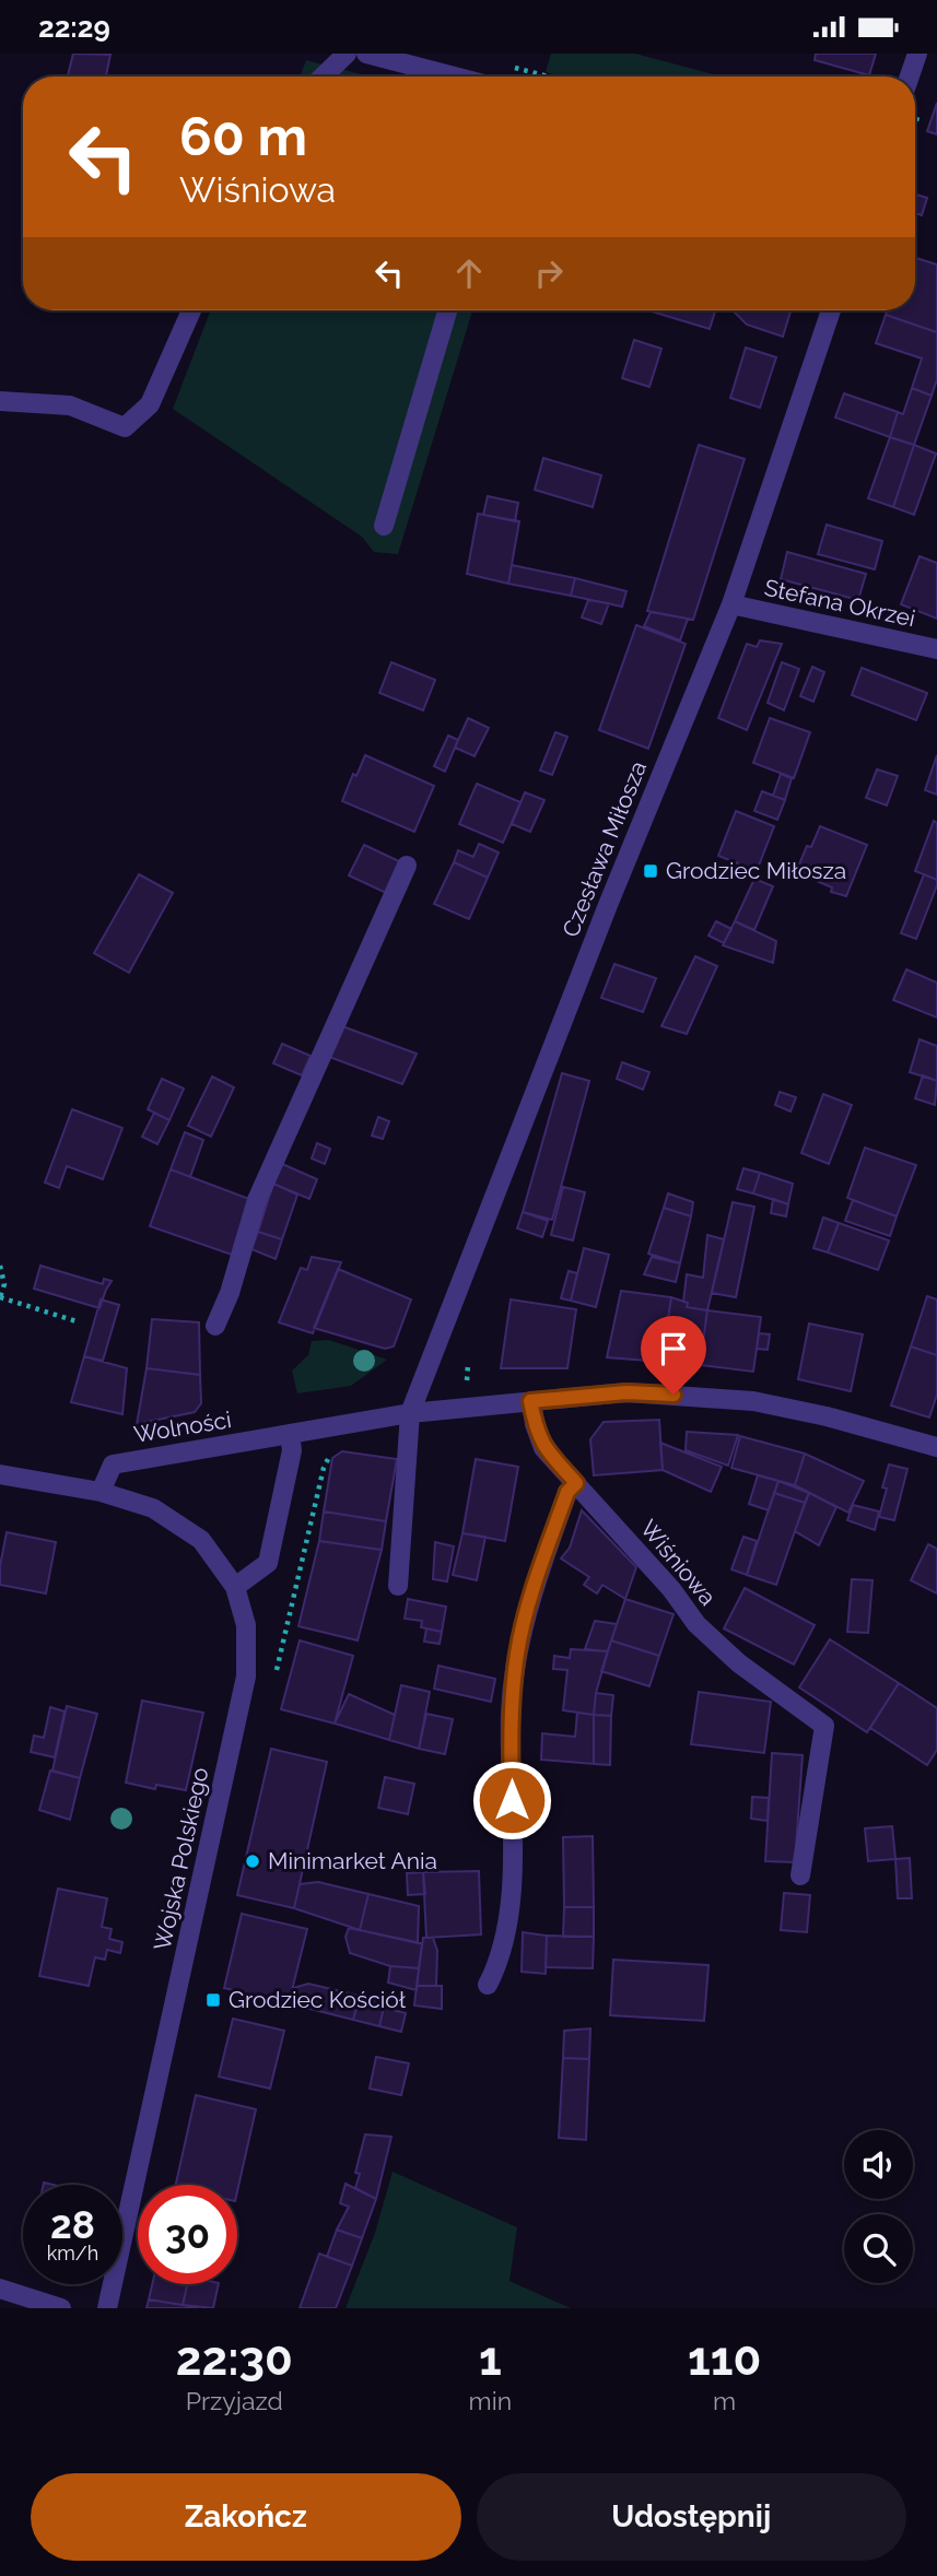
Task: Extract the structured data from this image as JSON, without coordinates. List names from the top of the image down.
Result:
{
  "streets": {
    "street": [
      "Stefana Okrzei",
      "Czesława Miłosza",
      "Wolności",
      "Wiśniowa",
      "Wojska Polskiego"
    ]
  },
  "crossings": [
    ["Stefana Okrzei", "Czesława Miłosza"]
  ],
  "places": {
    "transit": ["Grodziec Miłosza", "Grodziec Kościół"],
    "other": ["Minimarket Ania"]
  },
  "page": {
    "status": "22:29",
    "turn": ["60 m", "Wiśniowa"],
    "speed": "28 km/h",
    "limit": "30",
    "eta": [
      "22:30",
      "Przyjazd",
      "1",
      "min",
      "110",
      "m"
    ],
    "buttons": ["Zakończ", "Udostępnij"]
  }
}
